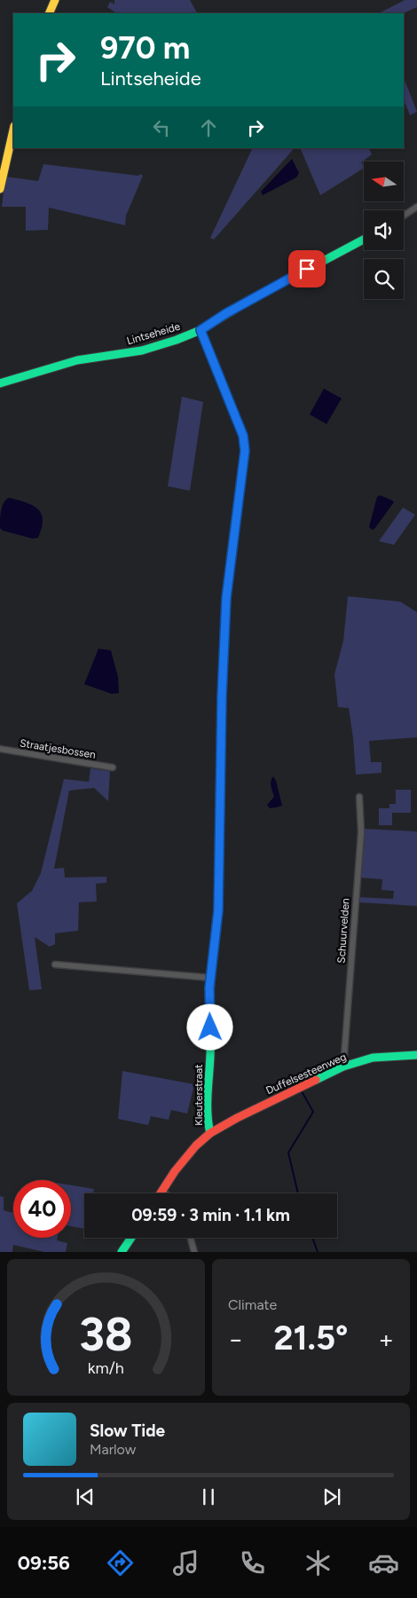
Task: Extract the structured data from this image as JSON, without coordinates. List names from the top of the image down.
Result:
{
  "streets": {
    "street": [
      "Lintseheide",
      "Straatjesbossen",
      "Schuurvelden",
      "Duffelsesteenweg",
      "Kleuterstraat"
    ]
  },
  "crossings": [
    ["Lintseheide", "Kleuterstraat"],
    ["Schuurvelden", "Duffelsesteenweg"],
    ["Duffelsesteenweg", "Kleuterstraat"]
  ],
  "north": "left",
  "page": {
    "turn": ["970 m", "Lintseheide"],
    "limit": "40",
    "trip": "09:59 · 3 min · 1.1 km",
    "tile": "Climate",
    "heat": ["−", "21.5°", "+"],
    "song": ["Slow Tide", "Marlow"],
    "tabs": "09:56",
    "gauge": ["38", "km/h"]
  }
}
